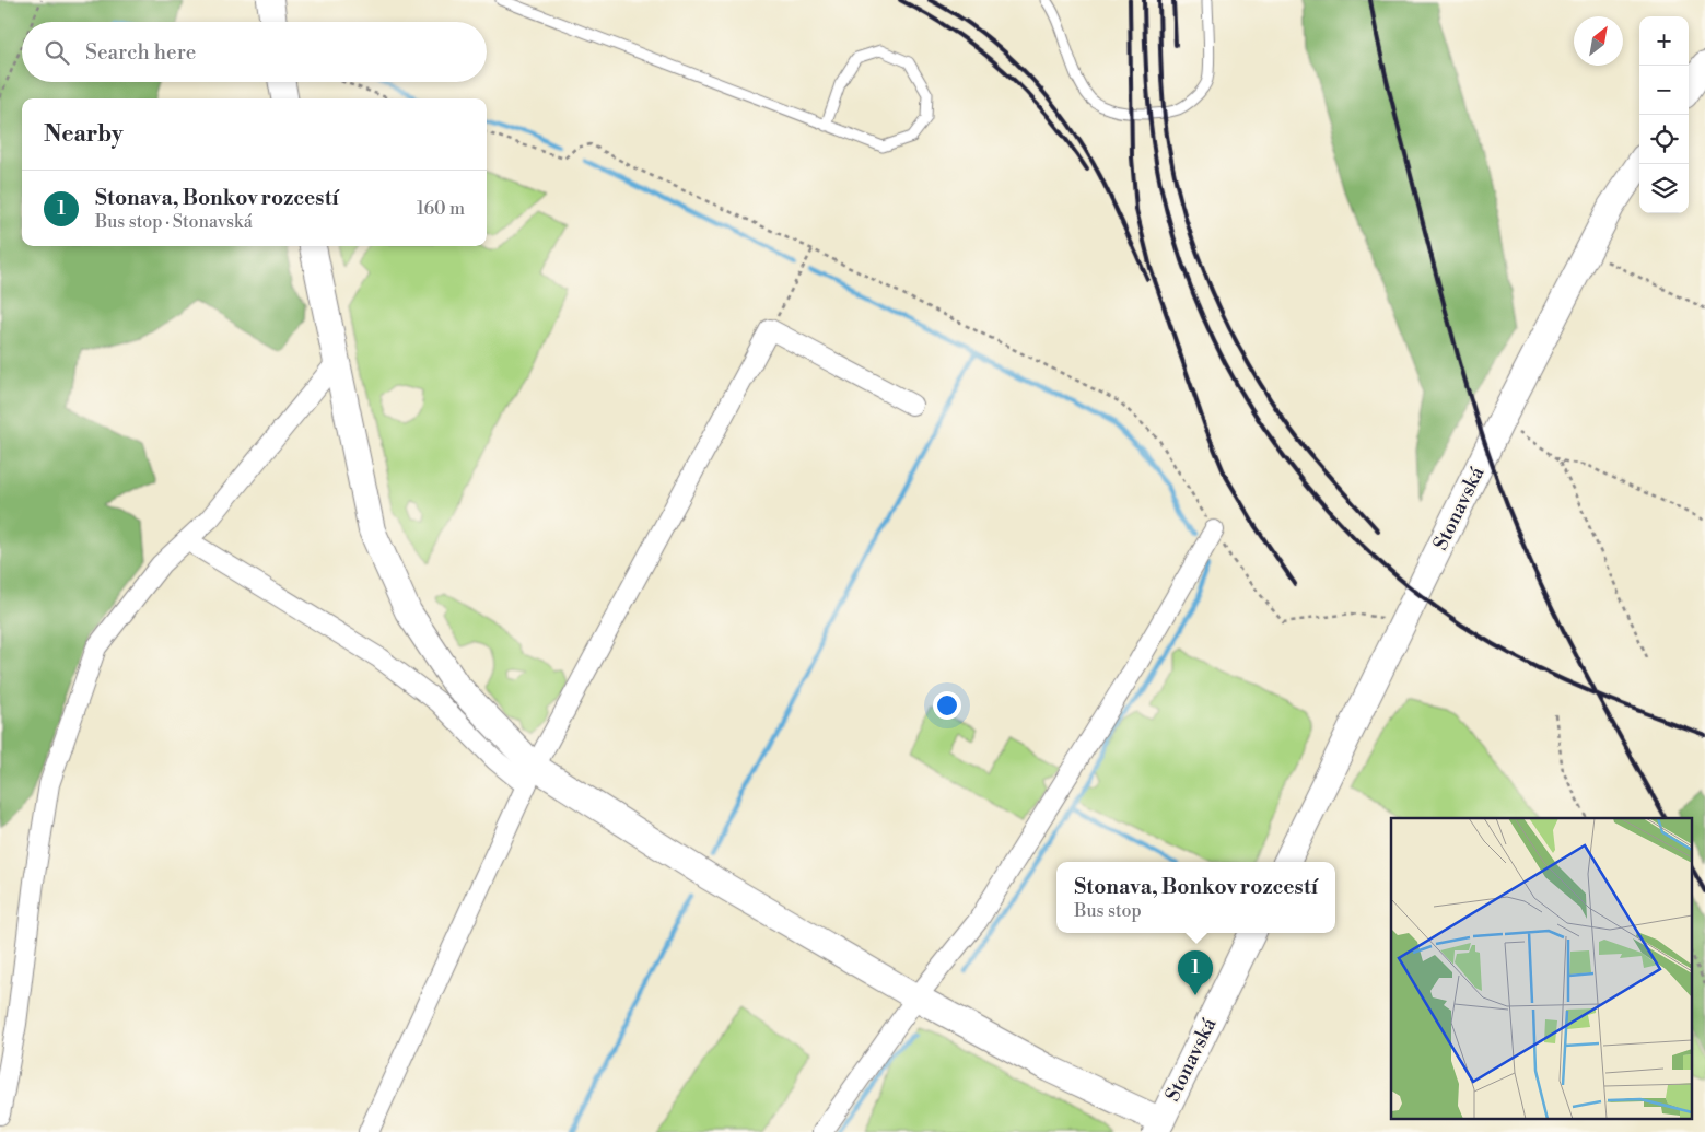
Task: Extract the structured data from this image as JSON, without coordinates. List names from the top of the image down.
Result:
{
  "streets": {
    "street": ["Stonavská"]
  },
  "north": "top right",
  "page": {
    "map_buttons": ["+", "−"],
    "search": "Search here",
    "heading": "Nearby",
    "list": [
      {
        "mark": "1",
        "name": "Stonava, Bonkov rozcestí",
        "note": "Bus stop · Stonavská",
        "value": "160 m"
      }
    ],
    "popup": ["Stonava, Bonkov rozcestí", "Bus stop"],
    "pins": "1"
  }
}
